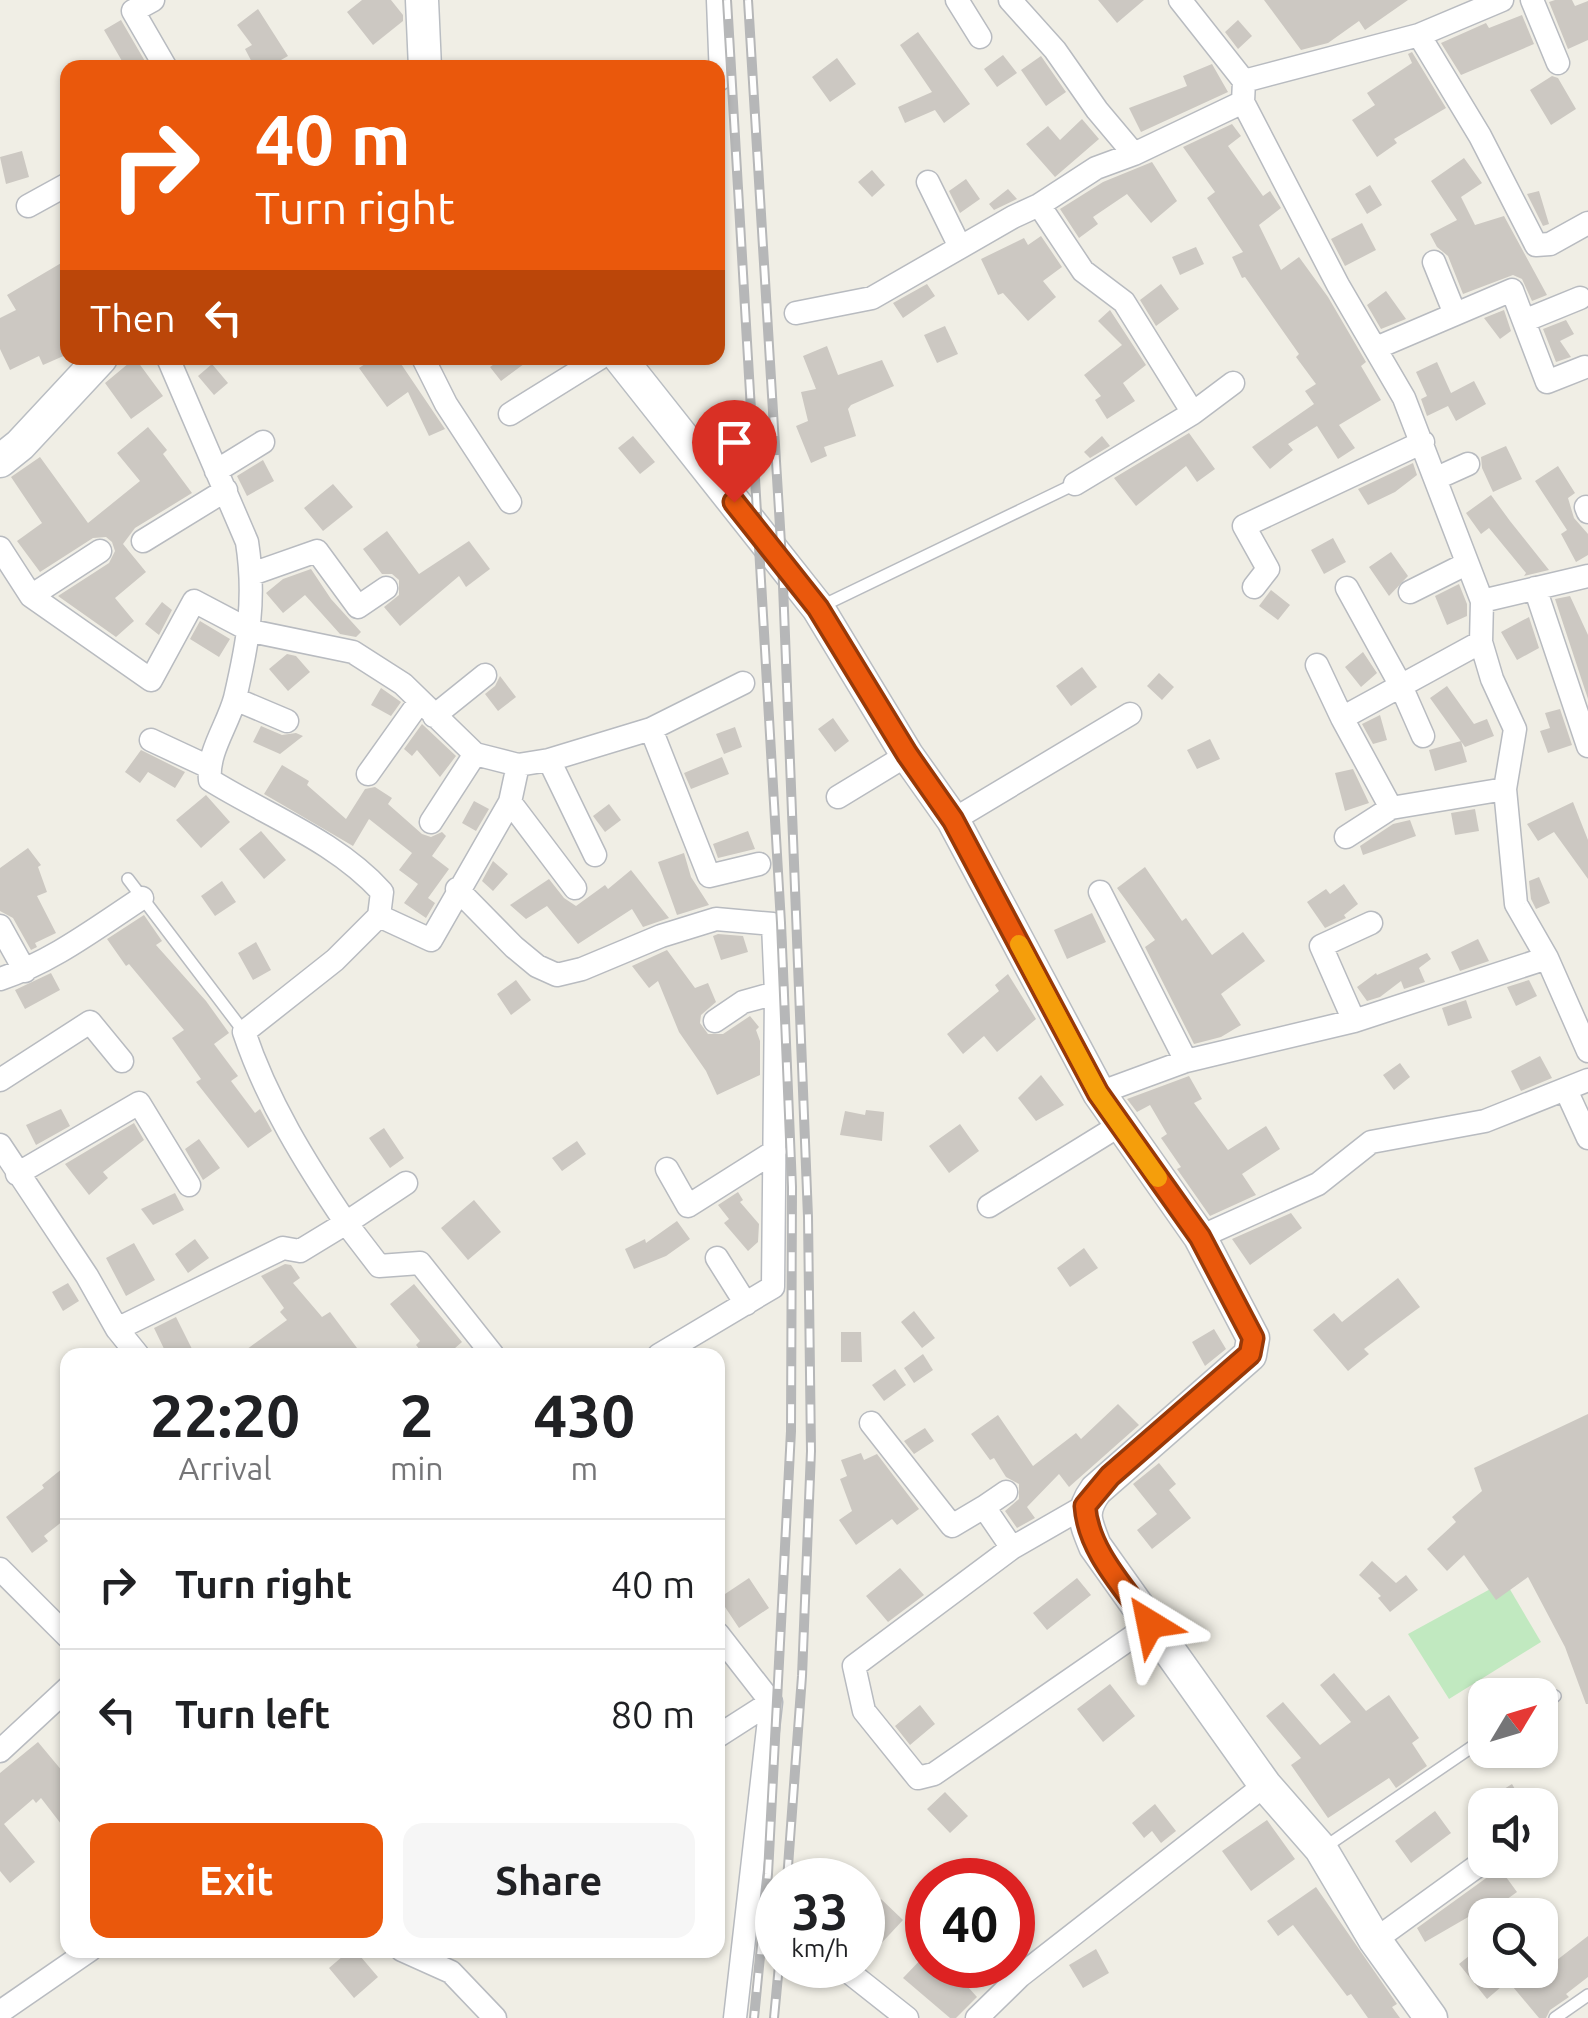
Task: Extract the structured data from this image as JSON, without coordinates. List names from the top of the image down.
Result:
{
  "north": "top right",
  "page": {
    "turn": ["40 m", "Turn right"],
    "then": "Then",
    "eta": [
      "22:20",
      "Arrival",
      "2",
      "min",
      "430",
      "m"
    ],
    "list": [
      {
        "name": "Turn right",
        "value": "40 m"
      },
      {
        "name": "Turn left",
        "value": "80 m"
      }
    ],
    "buttons": ["Exit", "Share"],
    "speed": "33 km/h",
    "limit": "40"
  }
}
